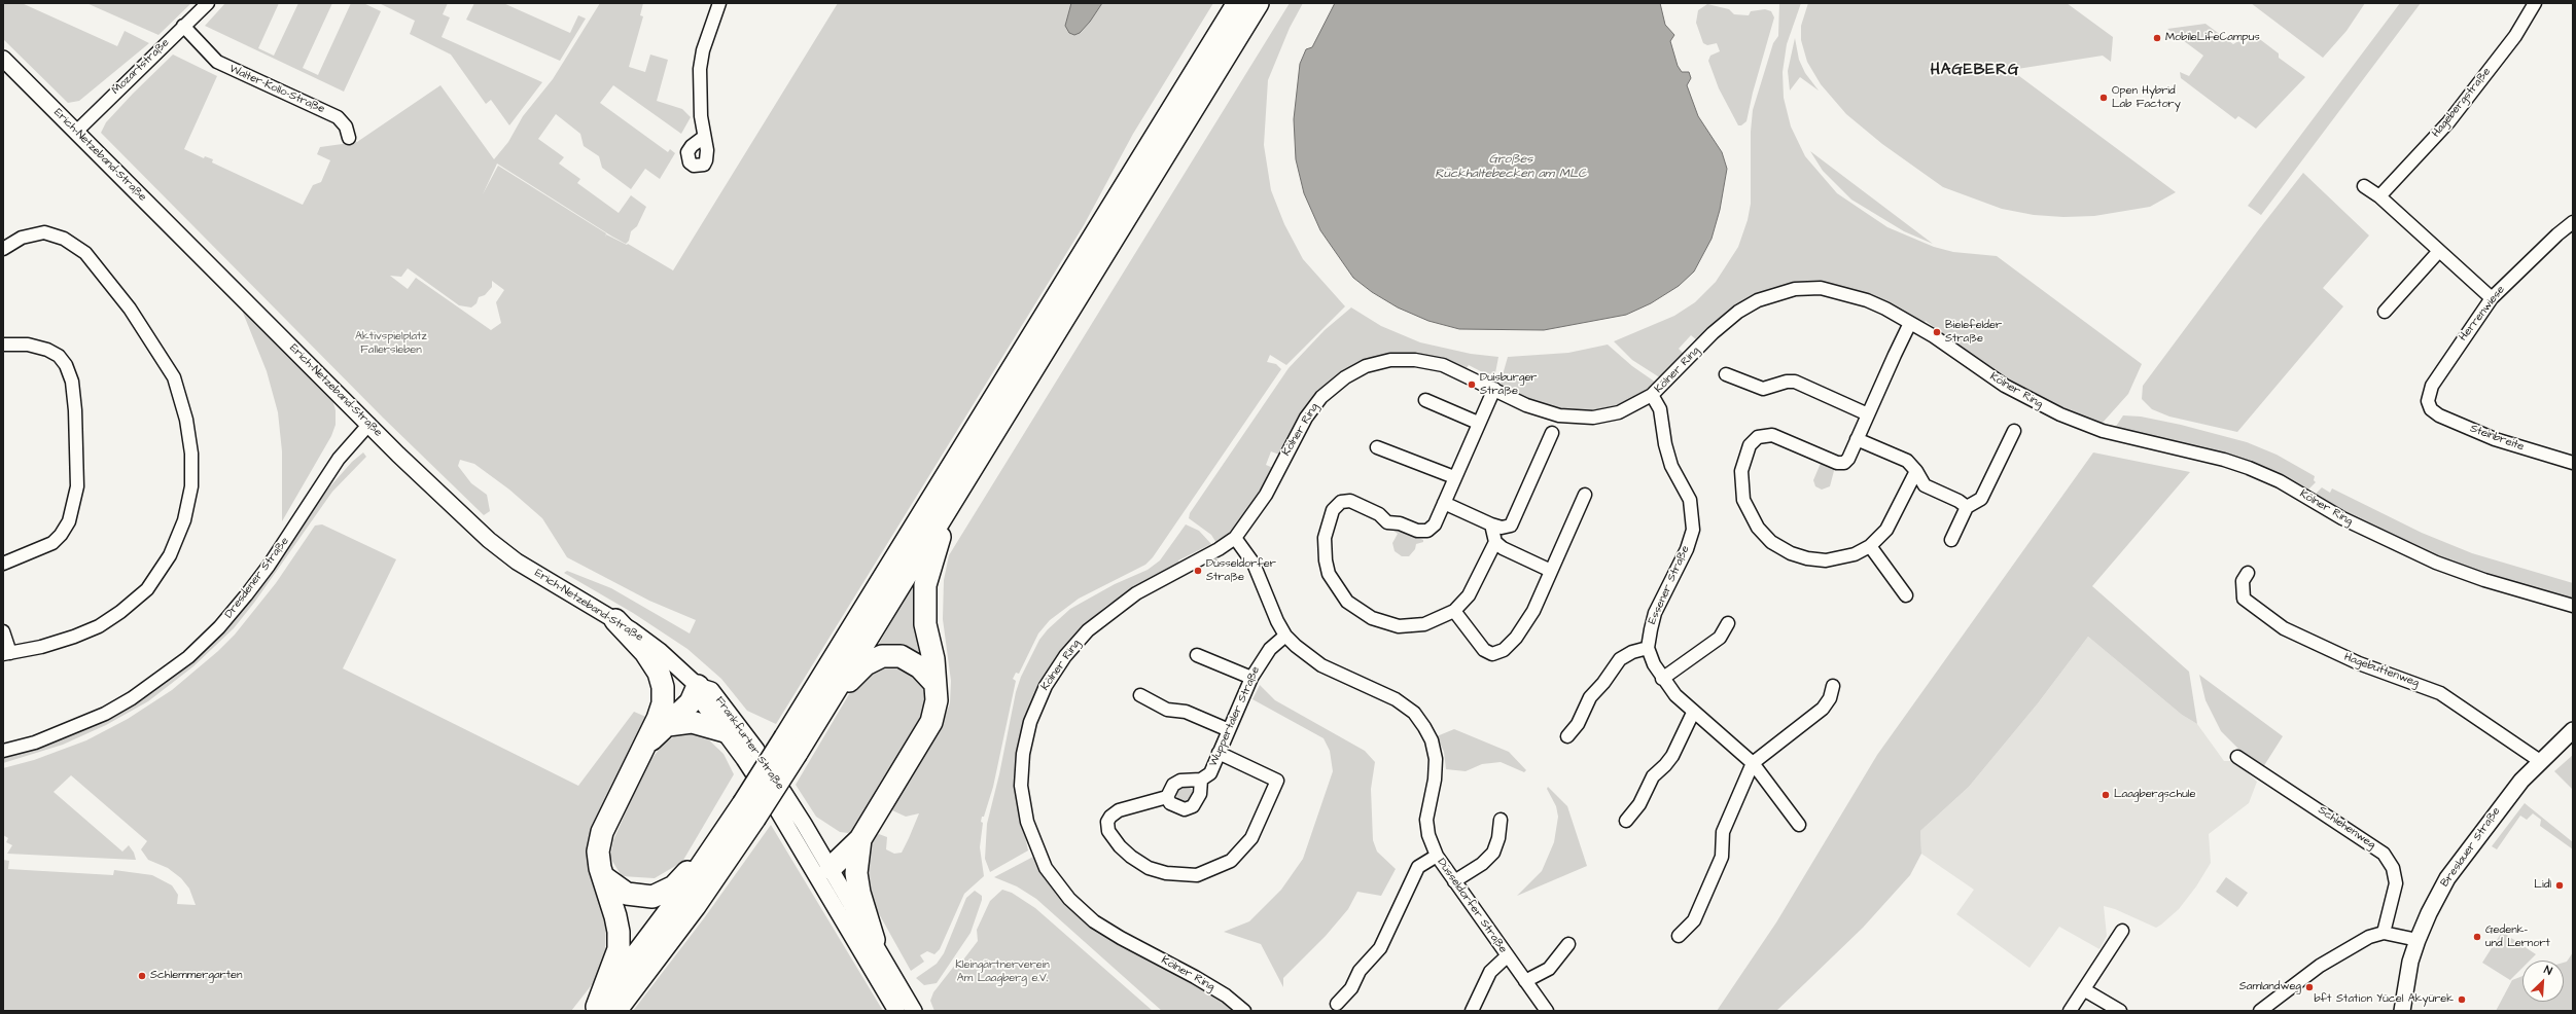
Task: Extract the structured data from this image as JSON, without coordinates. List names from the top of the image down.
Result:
{
  "streets": {
    "street": [
      "Mozartstraße",
      "Walter-Kollo-Straße",
      "Hagebergstraße",
      "Erich-Netzeband-Straße",
      "Herrenwiese",
      "Kölner Ring",
      "Steinbreite",
      "Dresdener Straße",
      "Essener Straße",
      "Hagebuttenweg",
      "Wuppertaler Straße",
      "Frankfurter Straße",
      "Schlehenweg",
      "Breslauer Straße",
      "Düsseldorfer Straße"
    ]
  },
  "crossings": [
    ["Mozartstraße", "Walter-Kollo-Straße"],
    ["Mozartstraße", "Erich-Netzeband-Straße"],
    ["Erich-Netzeband-Straße", "Dresdener Straße"],
    ["Erich-Netzeband-Straße", "Frankfurter Straße"],
    ["Herrenwiese", "Steinbreite"],
    ["Kölner Ring", "Essener Straße"],
    ["Kölner Ring", "Düsseldorfer Straße"],
    ["Hagebuttenweg", "Breslauer Straße"],
    ["Wuppertaler Straße", "Düsseldorfer Straße"]
  ],
  "districts": ["HAGEBERG"],
  "water": ["Großes Rückhaltebecken am MLC"],
  "parks": ["Aktivspielplatz Fallersleben", "Kleingärtnerverein Am Laagberg e.V."],
  "places": [
    "MobileLifeCampus",
    "Open Hybrid Lab Factory",
    "Bielefelder Straße",
    "Duisburger Straße",
    "Düsseldorfer Straße",
    "Laagbergschule",
    "Lidl",
    "Gedenk- und Lernort",
    "Schlemmergarten",
    "Samlandweg",
    "bft Station Yücel Akyürek"
  ],
  "north": "top right"
}
